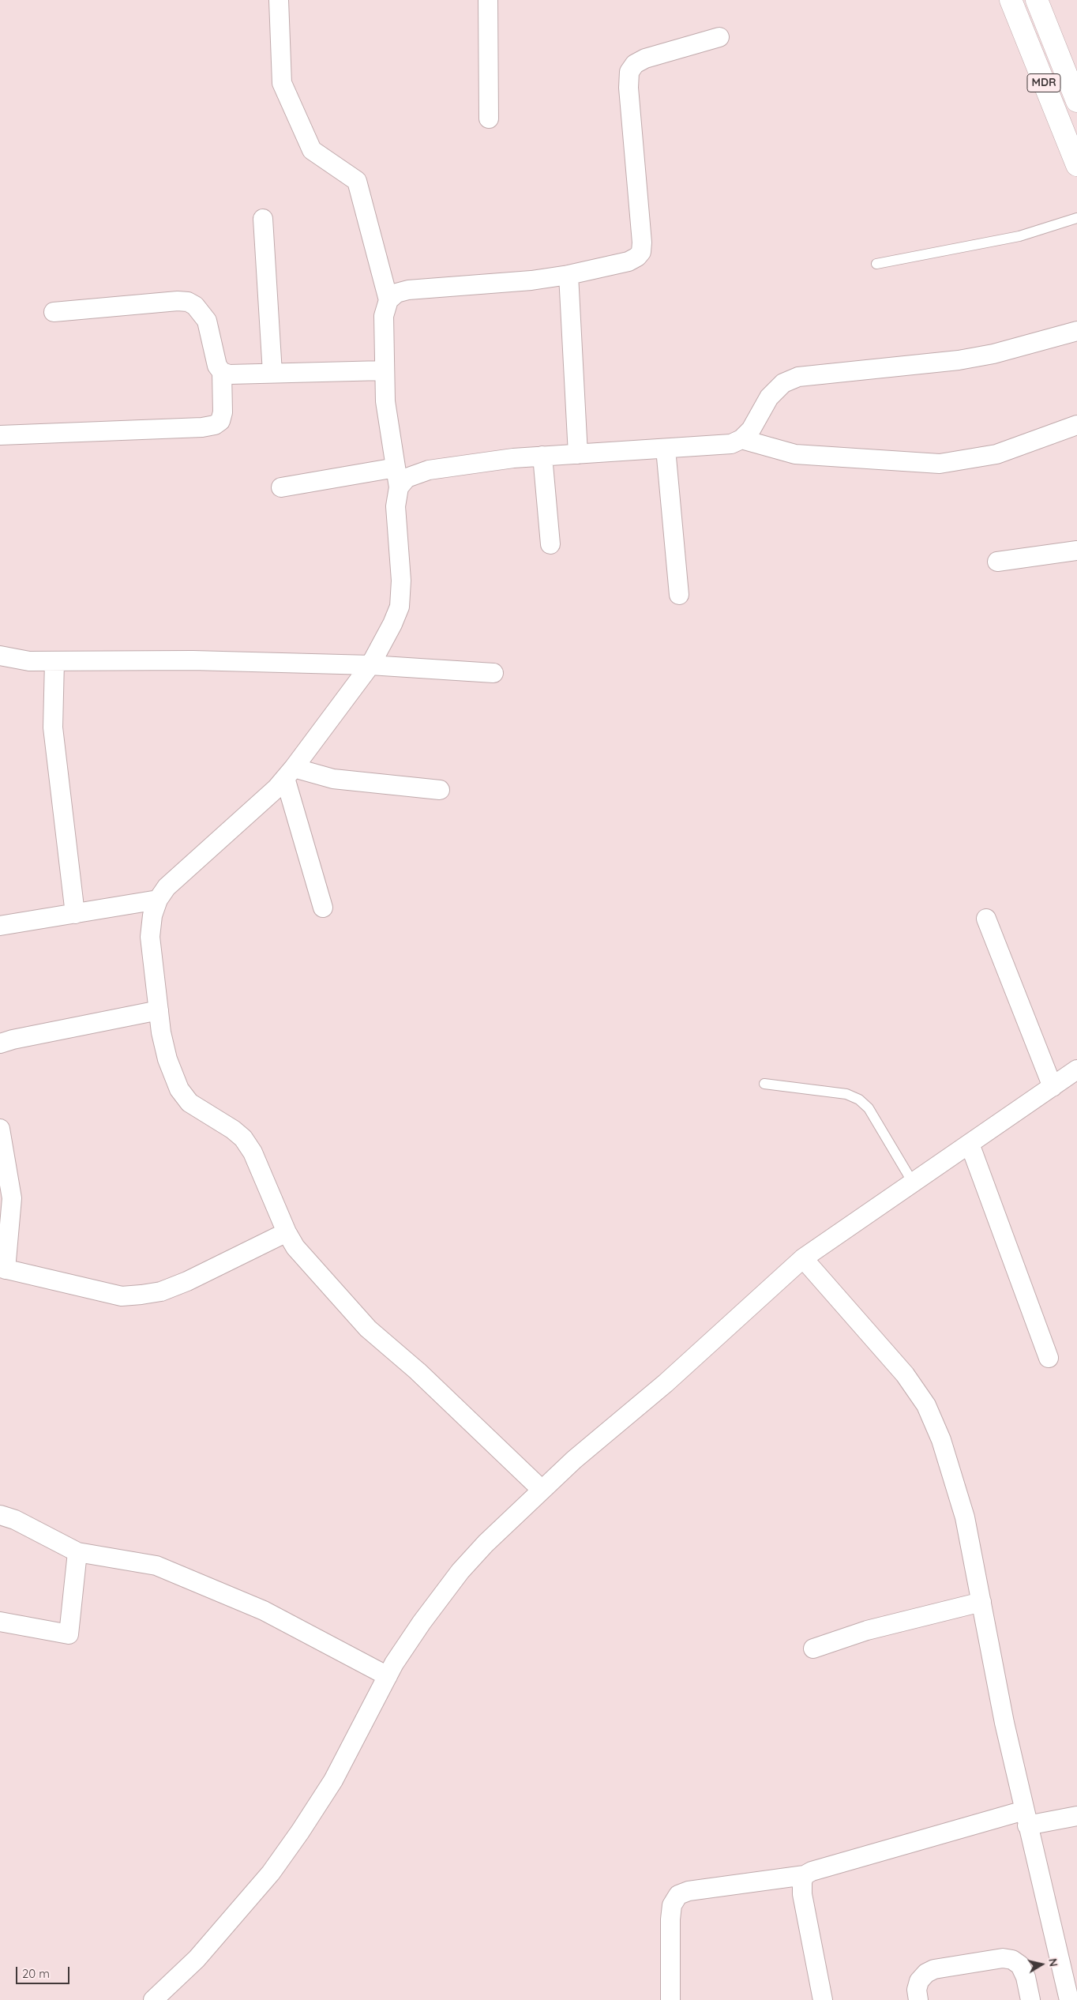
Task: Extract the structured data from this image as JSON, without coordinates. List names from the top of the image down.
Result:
{
  "streets": {
    "main road": ["MDR"]
  },
  "scale_bar": "20 m",
  "north": "right"
}
